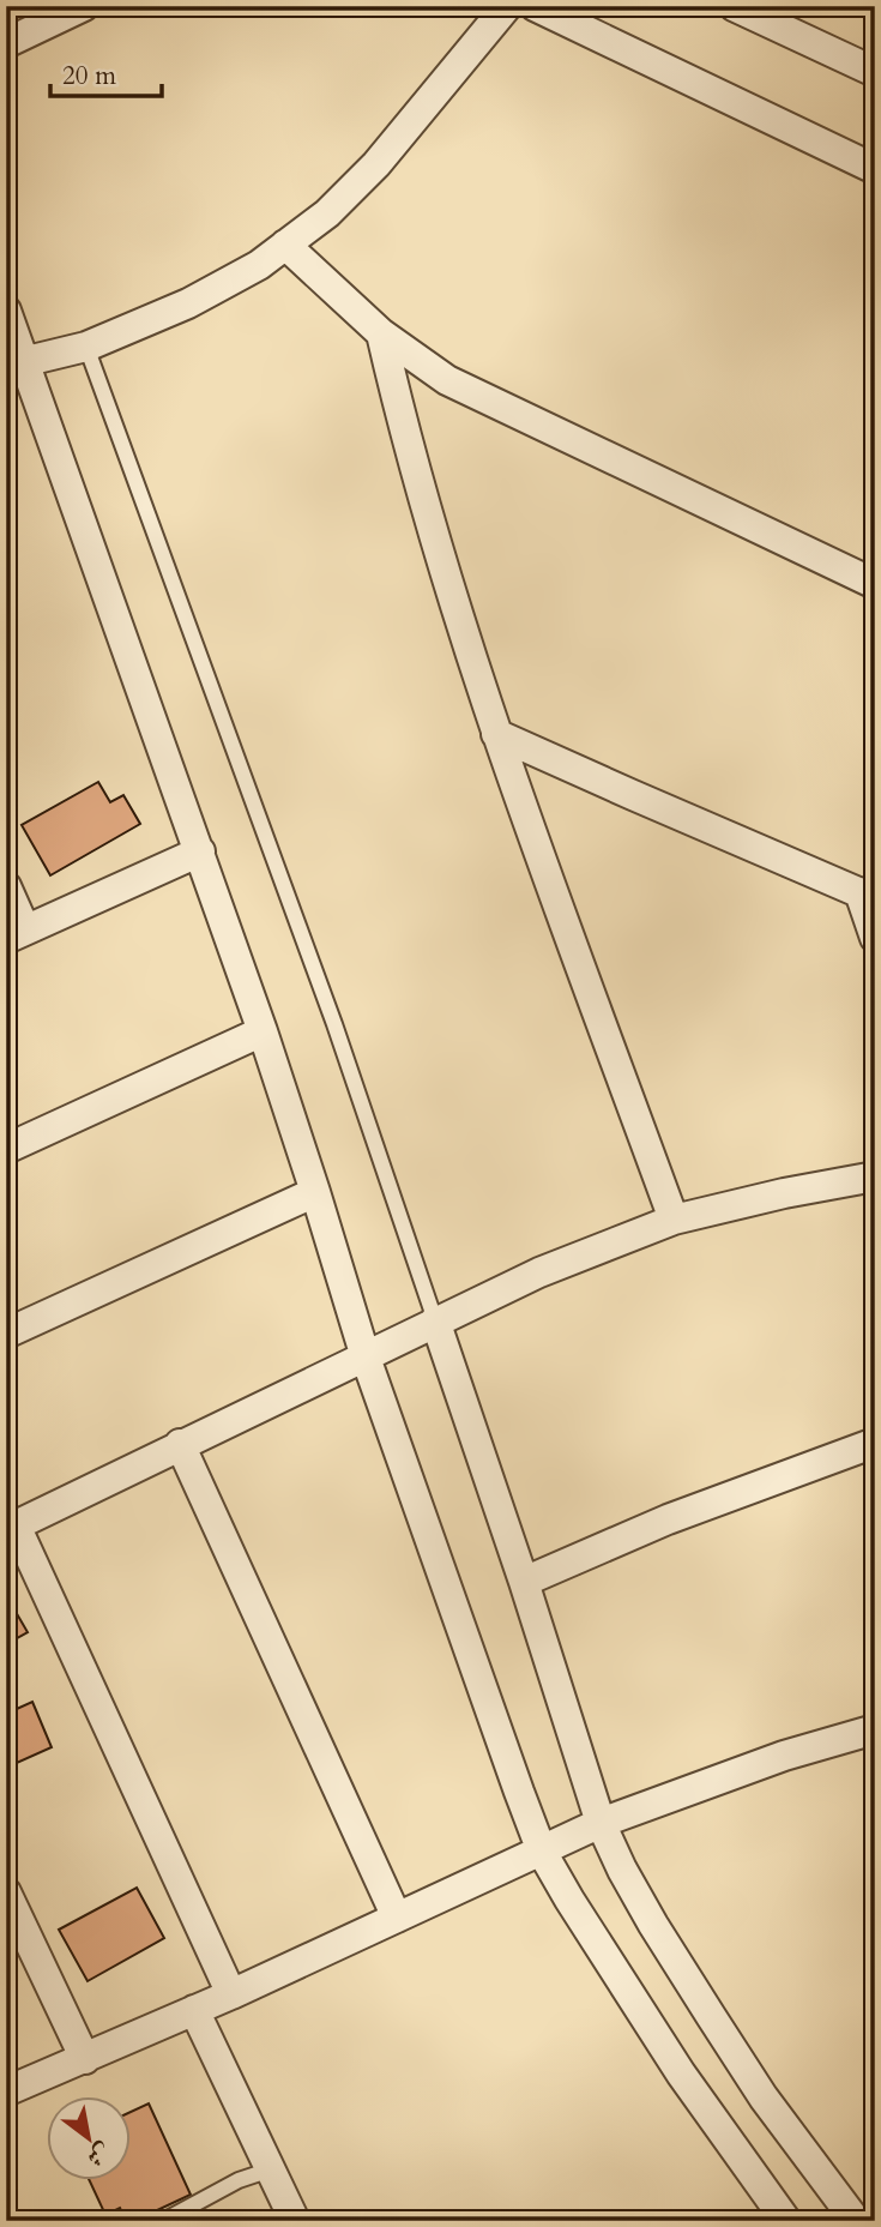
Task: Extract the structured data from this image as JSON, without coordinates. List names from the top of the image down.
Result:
{
  "scale_bar": "20 m",
  "north": "bottom right"
}
